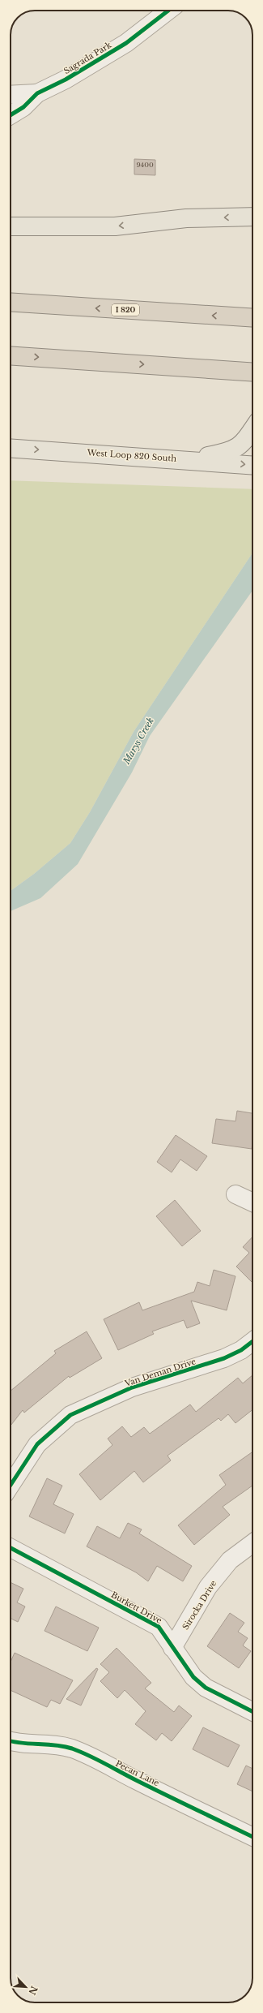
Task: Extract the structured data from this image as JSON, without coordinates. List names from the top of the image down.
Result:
{
  "streets": {
    "highway": ["I 820"],
    "main road": ["West Loop 820 South"],
    "street": [
      "Sagrada Park",
      "Van Deman Drive",
      "Sirocka Drive",
      "Burkett Drive",
      "Pecan Lane"
    ]
  },
  "crossings": [
    ["Sirocka Drive", "Burkett Drive"]
  ],
  "one_way": ["West Loop 820 South"],
  "water": ["Marys Creek"],
  "house_numbers": ["9400"],
  "north": "bottom right"
}
